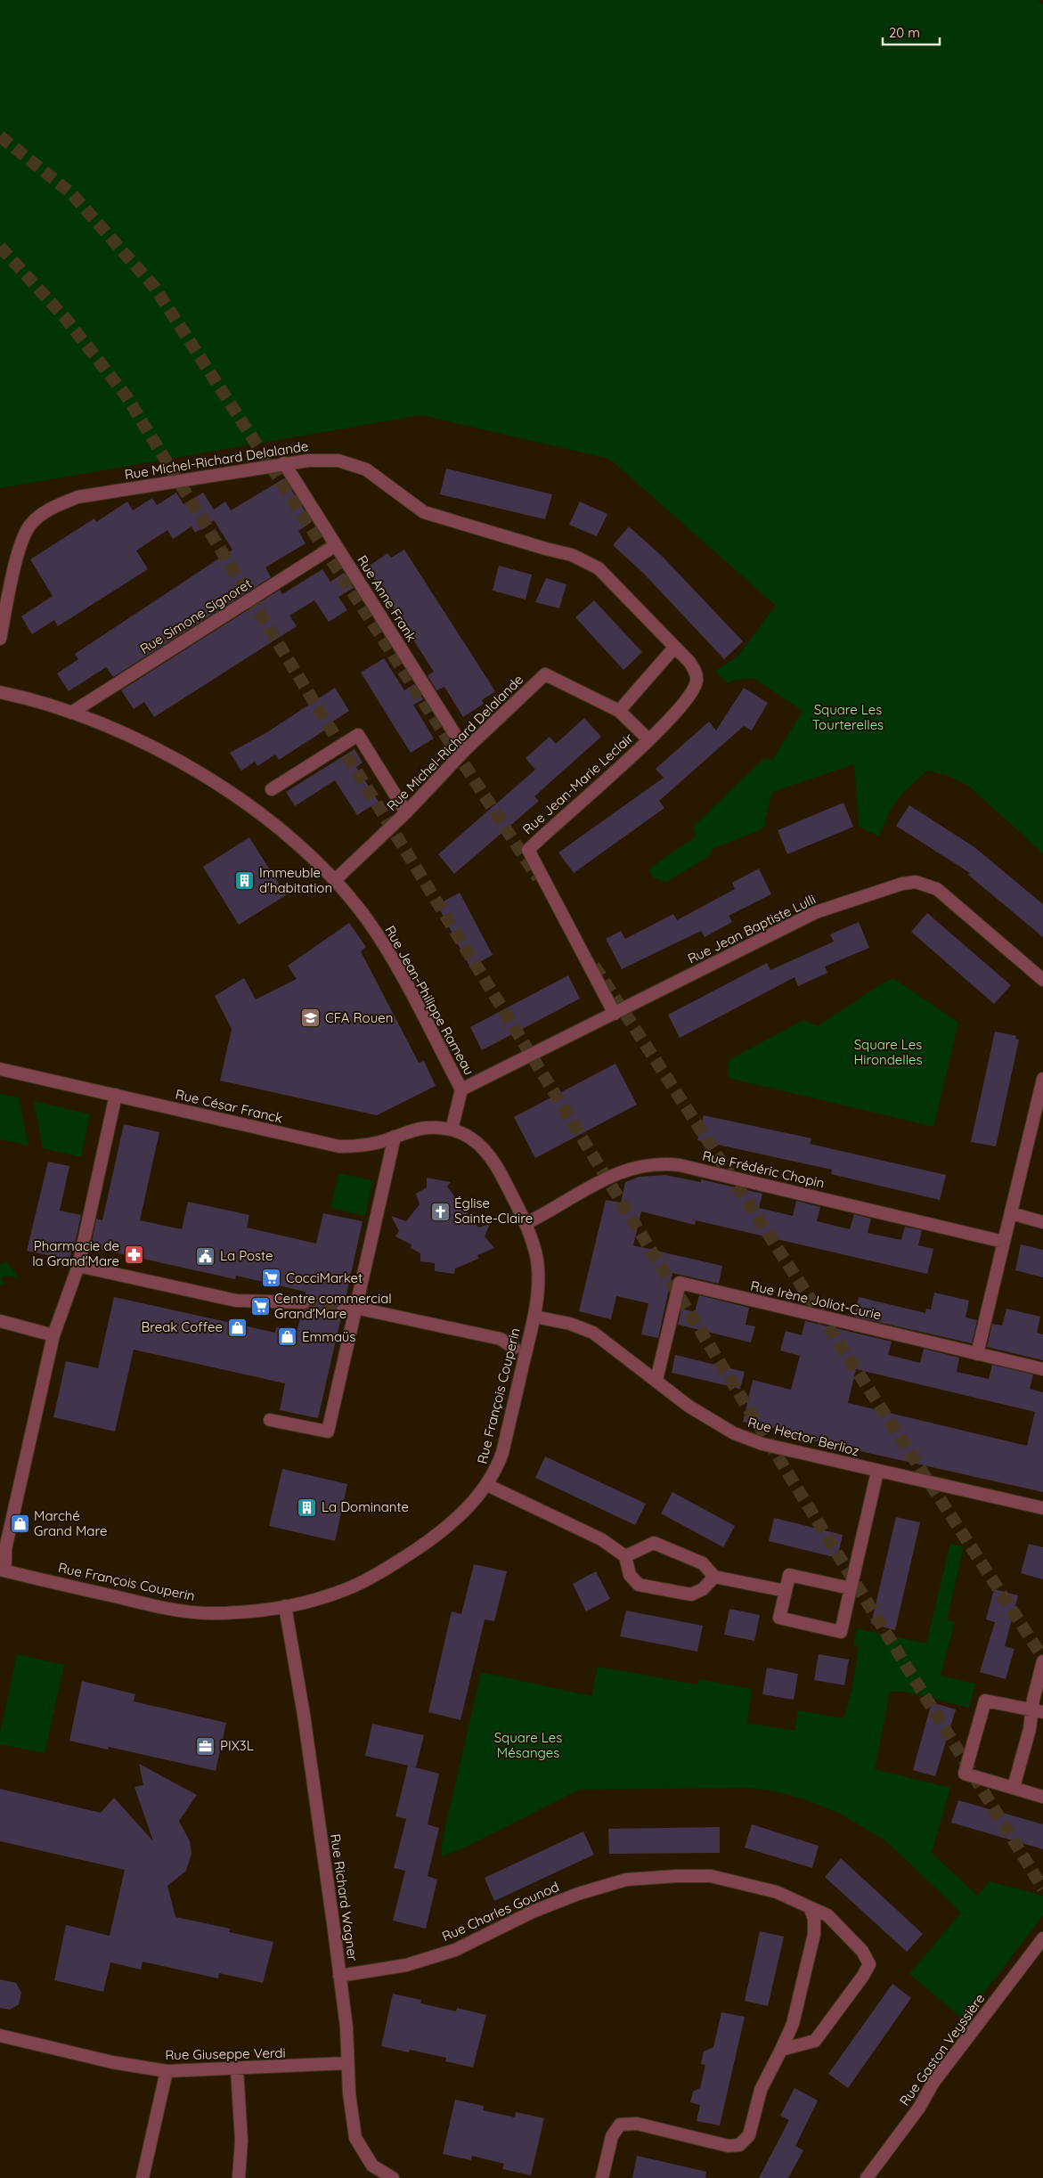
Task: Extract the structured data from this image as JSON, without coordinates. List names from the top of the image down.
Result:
{
  "streets": {
    "street": [
      "Rue Michel-Richard Delalande",
      "Rue Anne Frank",
      "Rue Simone Signoret",
      "Rue Jean-Marie Leclair",
      "Rue Jean Baptiste Lulli",
      "Rue Jean-Philippe Rameau",
      "Rue César Franck",
      "Rue Frédéric Chopin",
      "Rue Irène Joliot-Curie",
      "Rue François Couperin",
      "Rue Hector Berlioz",
      "Rue Richard Wagner",
      "Rue Charles Gounod",
      "Rue Gaston Veyssière",
      "Rue Giuseppe Verdi"
    ]
  },
  "crossings": [
    ["Rue Michel-Richard Delalande", "Rue Anne Frank"],
    ["Rue Michel-Richard Delalande", "Rue Jean-Marie Leclair"],
    ["Rue Michel-Richard Delalande", "Rue Jean-Philippe Rameau"],
    ["Rue Anne Frank", "Rue Simone Signoret"],
    ["Rue Simone Signoret", "Rue Jean-Philippe Rameau"],
    ["Rue Jean-Marie Leclair", "Rue Jean Baptiste Lulli"],
    ["Rue Jean Baptiste Lulli", "Rue Jean-Philippe Rameau"],
    ["Rue Jean-Philippe Rameau", "Rue César Franck"],
    ["Rue Irène Joliot-Curie", "Rue Hector Berlioz"],
    ["Rue François Couperin", "Rue Hector Berlioz"],
    ["Rue François Couperin", "Rue Richard Wagner"],
    ["Rue Richard Wagner", "Rue Charles Gounod"],
    ["Rue Richard Wagner", "Rue Giuseppe Verdi"]
  ],
  "parks": ["Square Les Tourterelles", "Square Les Hirondelles", "Square Les Mésanges"],
  "places": {
    "building": ["Immeuble d'habitation", "La Dominante"],
    "school or university": ["CFA Rouen"],
    "church": ["Église Sainte-Claire"],
    "pharmacy": ["Pharmacie de la Grand'Mare"],
    "public building": ["La Poste"],
    "supermarket": ["CocciMarket", "Centre commercial Grand'Mare"],
    "shop": ["Break Coffee", "Emmaüs", "Marché Grand Mare"],
    "office": ["PIX3L"]
  },
  "scale_bar": "20 m"
}
